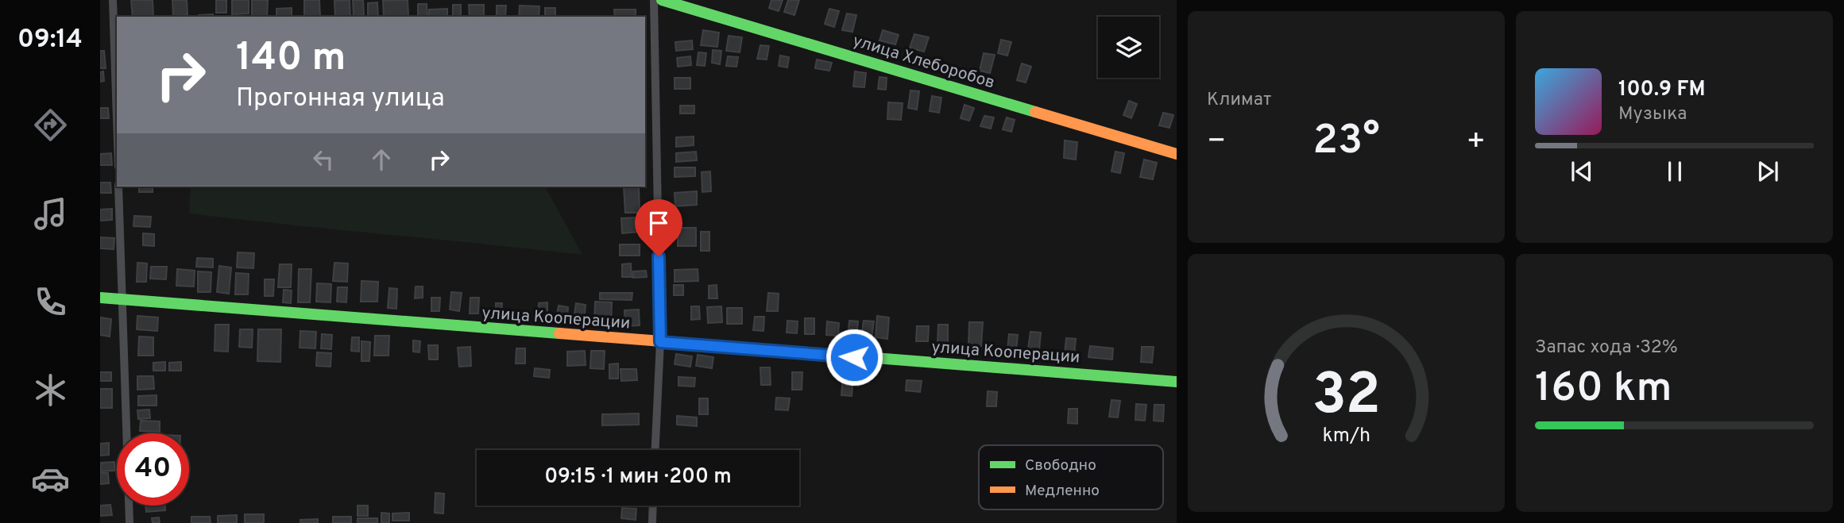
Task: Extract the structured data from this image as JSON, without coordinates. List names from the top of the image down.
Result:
{
  "streets": {
    "street": ["улица Хлеборобов", "улица Кооперации"]
  },
  "legend": ["Свободно", "Медленно"],
  "page": {
    "tabs": "09:14",
    "tile": [
      "Климат",
      ["Запас хода · 32%", "160 km"]
    ],
    "turn": ["140 m", "Прогонная улица"],
    "song": ["100.9 FM", "Музыка"],
    "heat": ["−", "23°", "+"],
    "limit": "40",
    "trip": "09:15 · 1 мин · 200 m",
    "gauge": ["32", "km/h"]
  }
}
